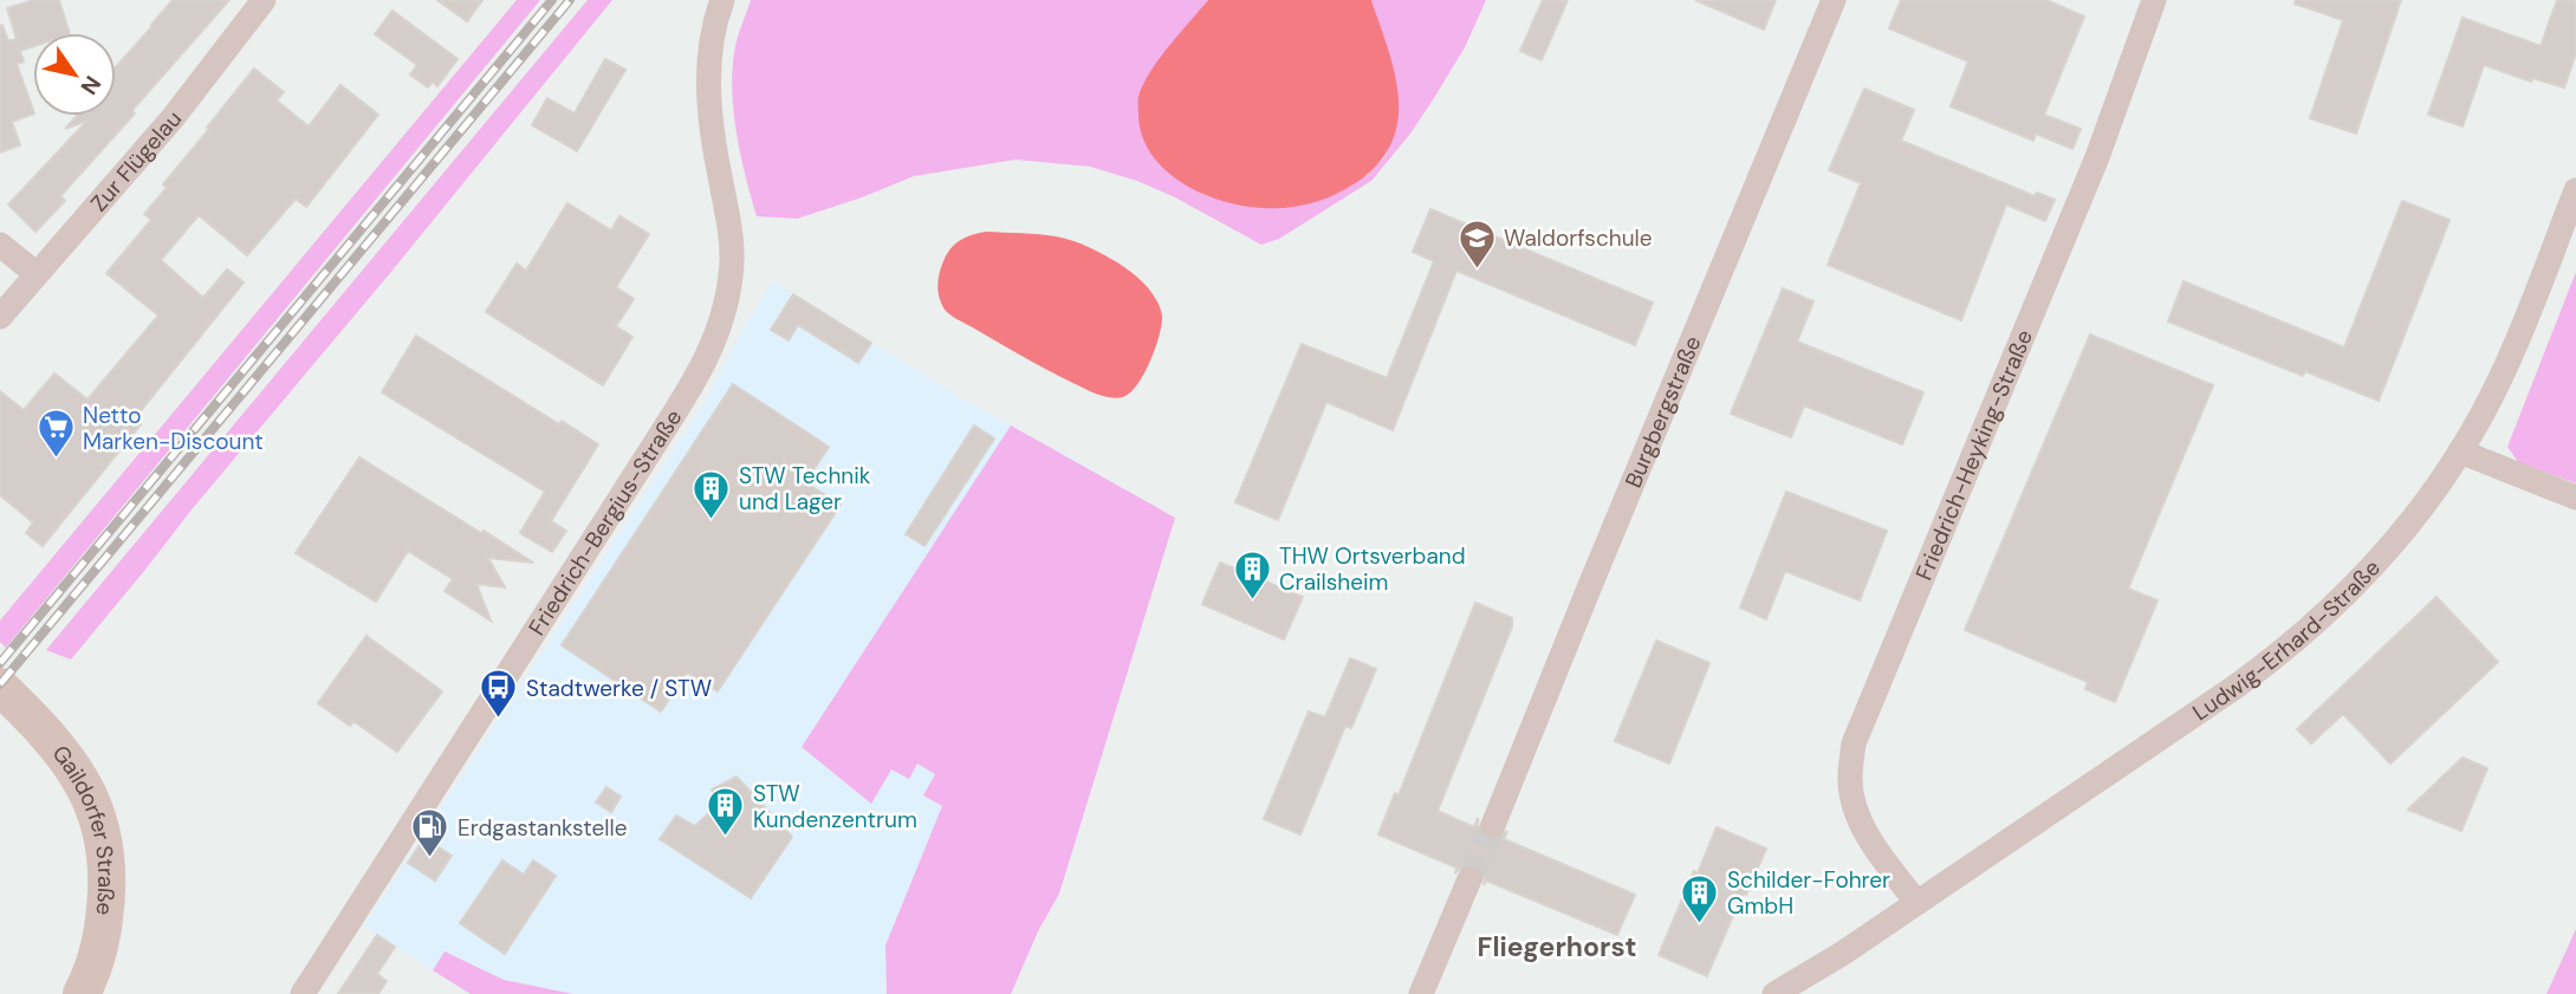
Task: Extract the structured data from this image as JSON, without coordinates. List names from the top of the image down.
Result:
{
  "streets": {
    "main road": ["Gaildorfer Straße"],
    "street": [
      "Zur Flügelau",
      "Burgbergstraße",
      "Friedrich-Heyking-Straße",
      "Friedrich-Bergius-Straße",
      "Ludwig-Erhard-Straße"
    ]
  },
  "crossings": [
    ["Friedrich-Heyking-Straße", "Ludwig-Erhard-Straße"]
  ],
  "districts": ["Fliegerhorst"],
  "places": {
    "school or university": ["Waldorfschule"],
    "supermarket": ["Netto Marken-Discount"],
    "building": [
      "STW Technik und Lager",
      "THW Ortsverband Crailsheim",
      "STW Kundenzentrum",
      "Schilder-Fohrer GmbH"
    ],
    "bus stop": ["Stadtwerke / STW"],
    "fuel station": ["Erdgastankstelle"]
  },
  "north": "bottom right"
}
